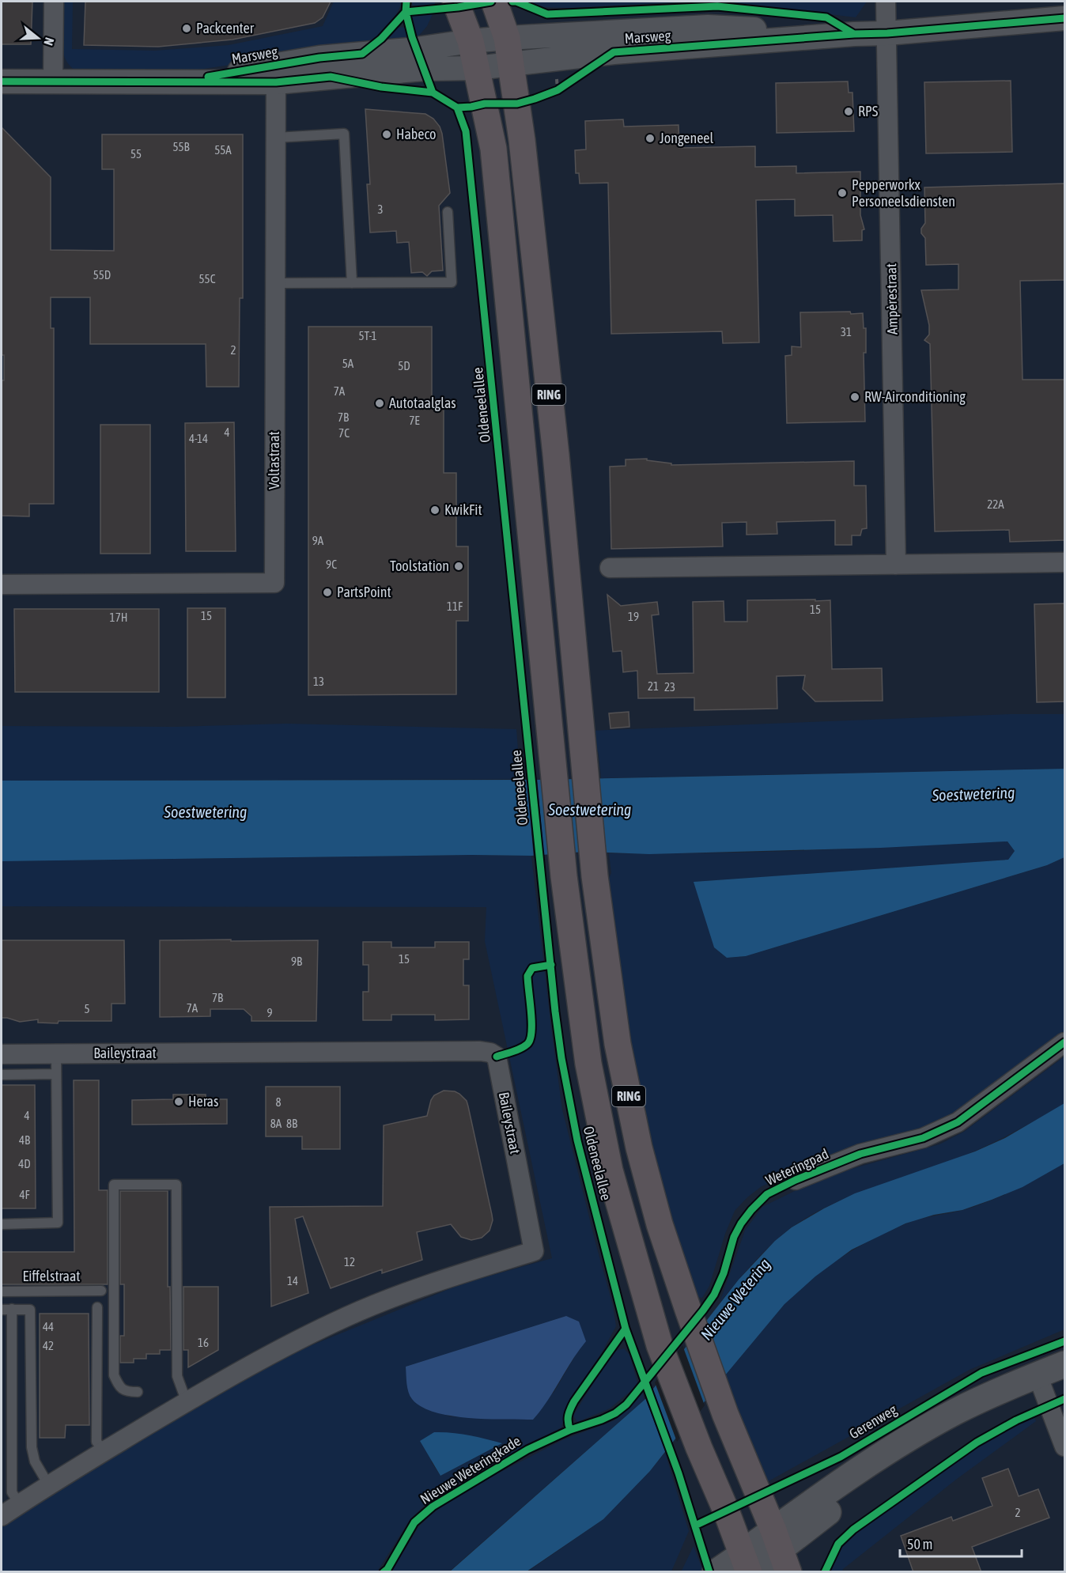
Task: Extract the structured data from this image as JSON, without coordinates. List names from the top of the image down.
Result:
{
  "streets": {
    "main road": ["RING", "Oldeneelallee"],
    "street": [
      "Marsweg",
      "Ampèrestraat",
      "Voltastraat",
      "Baileystraat",
      "Weteringpad"
    ],
    "lane": ["Eiffelstraat"],
    "cycle path": ["Gerenweg", "Nieuwe Weteringkade"]
  },
  "crossings": [
    ["Marsweg", "Ampèrestraat"],
    ["Marsweg", "RING"],
    ["Marsweg", "Oldeneelallee"],
    ["Marsweg", "Voltastraat"]
  ],
  "water": ["Soestwetering", "Nieuwe Wetering"],
  "places": [
    "Packcenter",
    "RPS",
    "Habeco",
    "Jongeneel",
    "Pepperworkx Personeelsdiensten",
    "RW-Airconditioning",
    "Autotaalglas",
    "KwikFit",
    "Toolstation",
    "PartsPoint",
    "Heras"
  ],
  "house_numbers": [
    "55B",
    "55A",
    "55",
    "3",
    "55D",
    "55C",
    "31",
    "5T-1",
    "2",
    "5A",
    "5D",
    "7A",
    "7B",
    "7E",
    "4",
    "7C",
    "4-14",
    "22A",
    "9A",
    "9C",
    "11F",
    "15",
    "15",
    "19",
    "17H",
    "13",
    "21",
    "23",
    "15",
    "9B",
    "7B",
    "7A",
    "5",
    "9",
    "8",
    "4",
    "8A",
    "8B",
    "4B",
    "4D",
    "4F",
    "12",
    "14",
    "44",
    "16",
    "42",
    "2"
  ],
  "scale_bar": "50 m",
  "north": "right"
}
